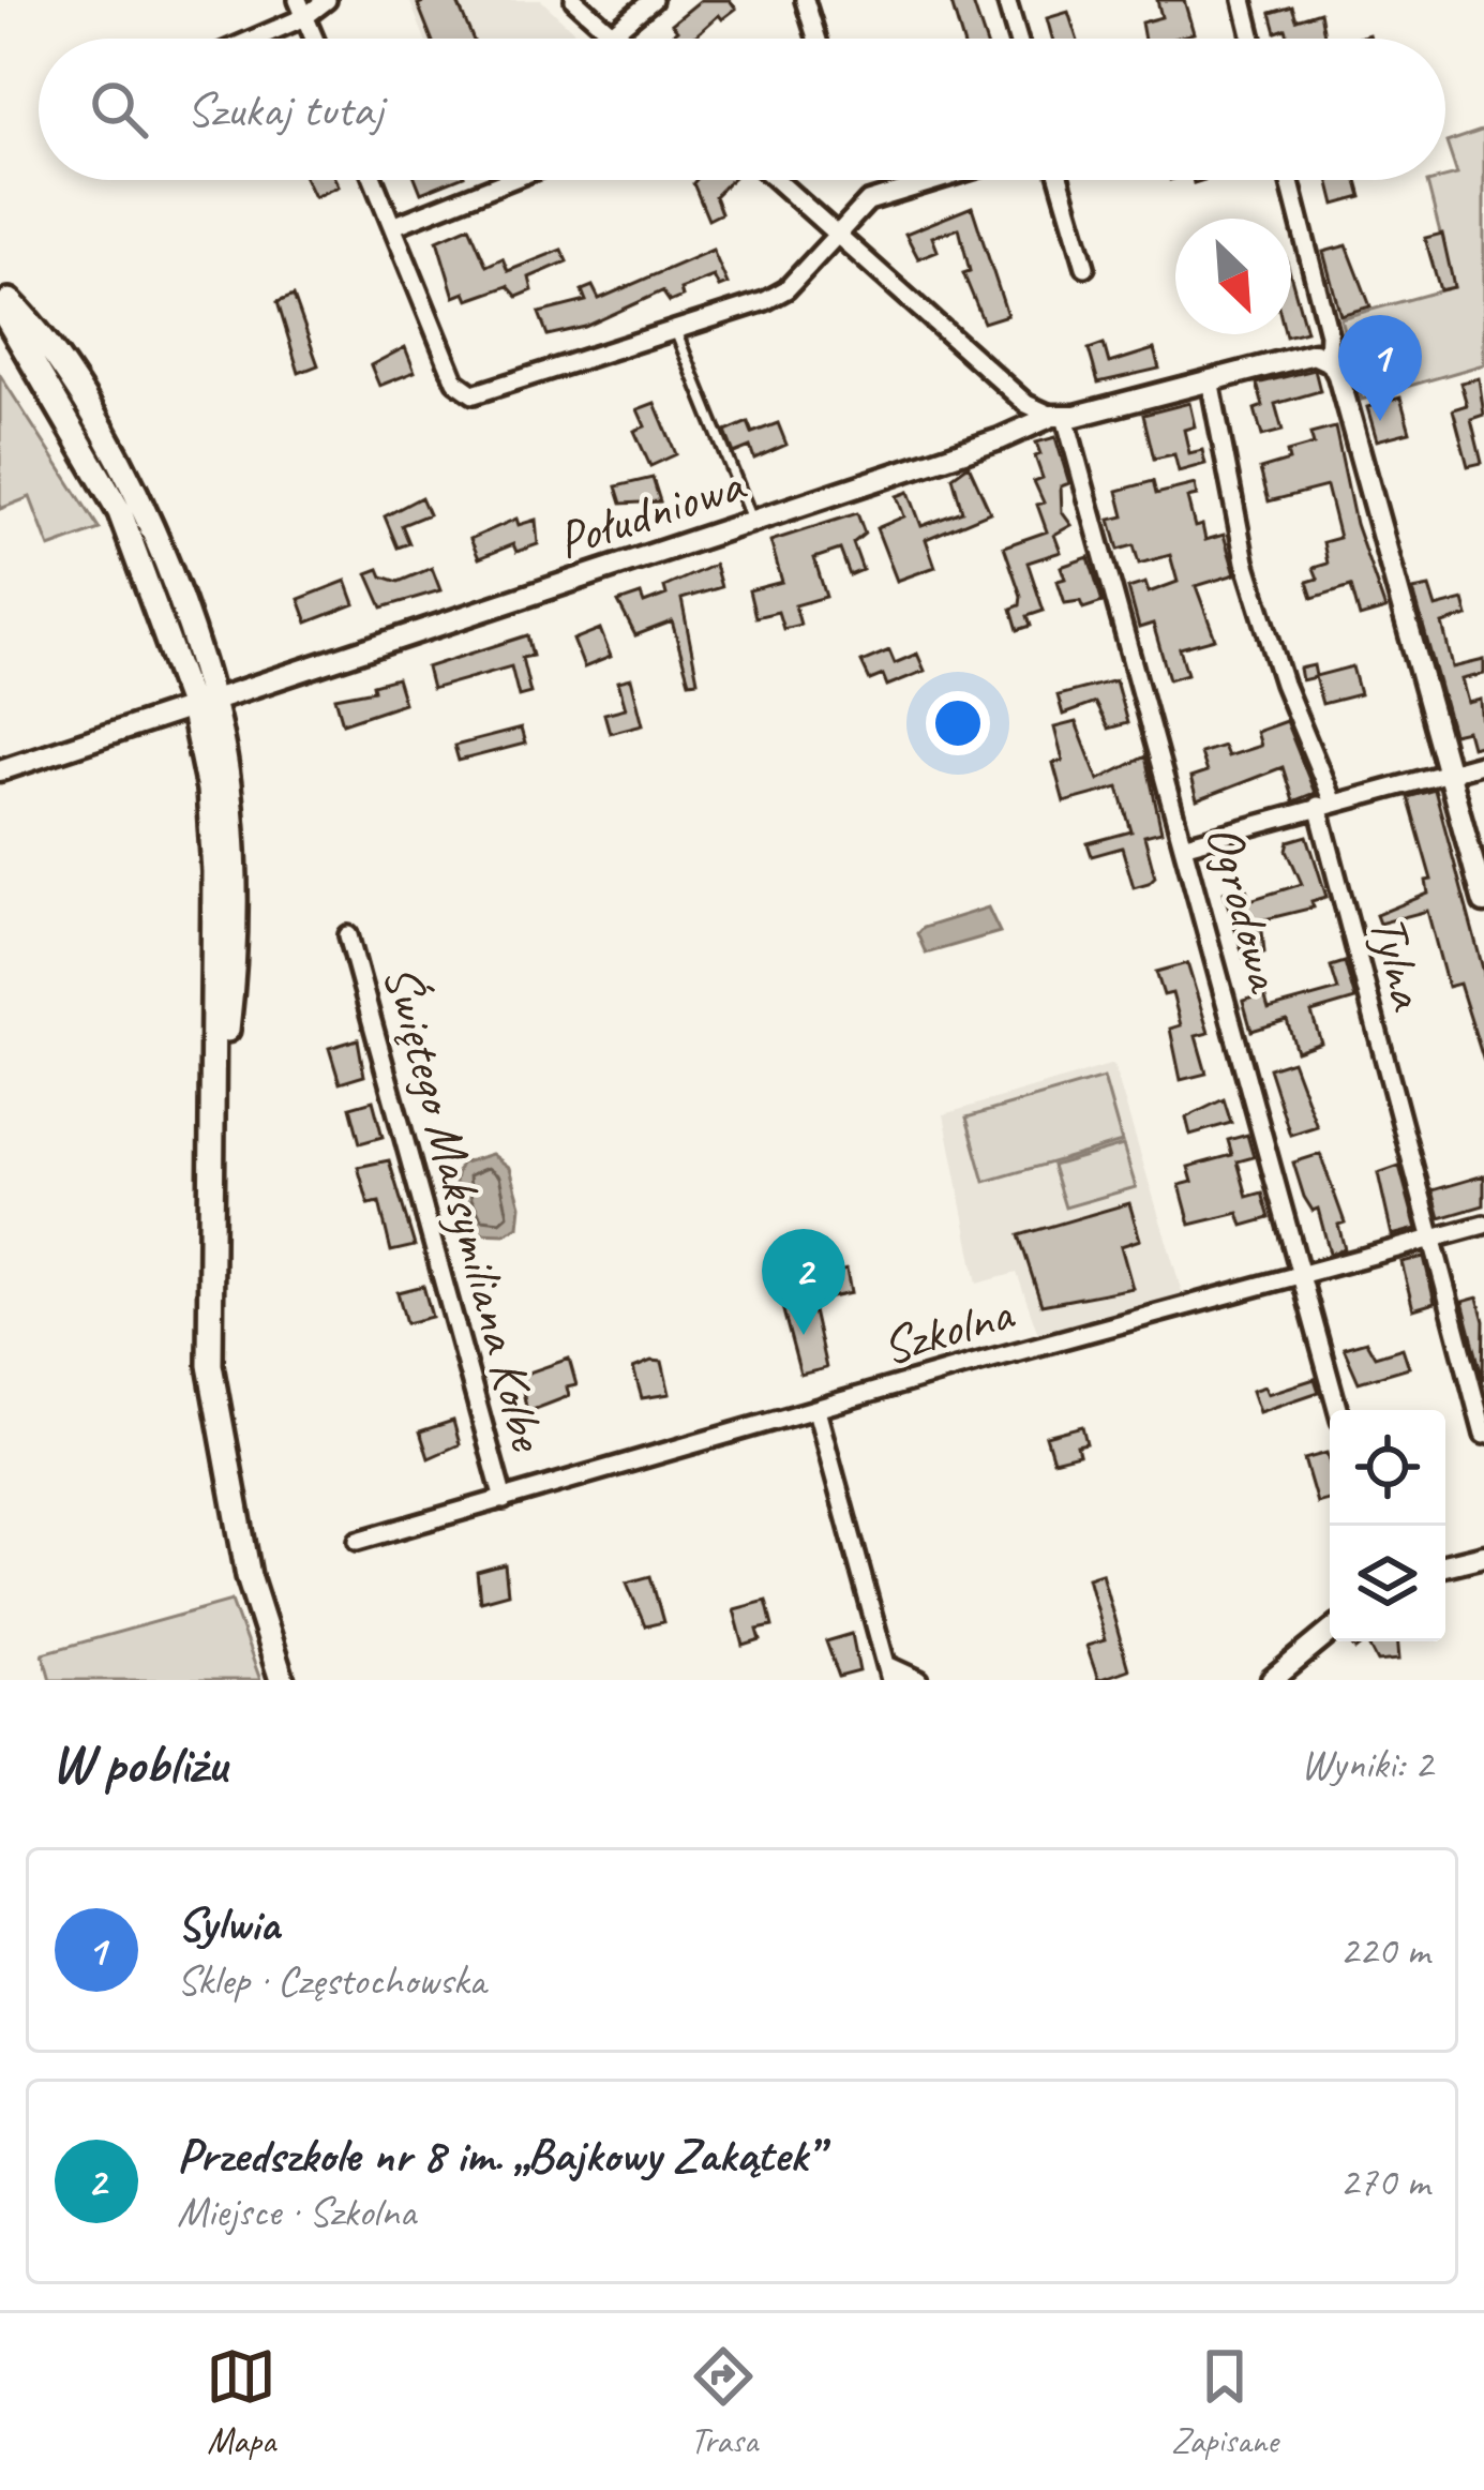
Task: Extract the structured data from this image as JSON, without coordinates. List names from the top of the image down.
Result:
{
  "streets": {
    "street": [
      "Południowa",
      "Ogrodowa",
      "Tylna",
      "Świętego Maksymiliana Kolbe",
      "Szkolna"
    ]
  },
  "crossings": [
    ["Południowa", "Ogrodowa"],
    ["Południowa", "Tylna"],
    ["Ogrodowa", "Szkolna"],
    ["Tylna", "Szkolna"],
    ["Świętego Maksymiliana Kolbe", "Szkolna"]
  ],
  "north": "bottom right",
  "page": {
    "search": "Szukaj tutaj",
    "pins": ["1", "2"],
    "heading": ["W pobliżu", "Wyniki: 2"],
    "list": [
      {
        "mark": "1",
        "name": "Sylwia",
        "note": "Sklep · Częstochowska",
        "value": "220 m"
      },
      {
        "mark": "2",
        "name": "Przedszkole nr 8 im. „Bajkowy Zakątek”",
        "note": "Miejsce · Szkolna",
        "value": "270 m"
      }
    ],
    "nav": ["Mapa", "Trasa", "Zapisane"]
  }
}
